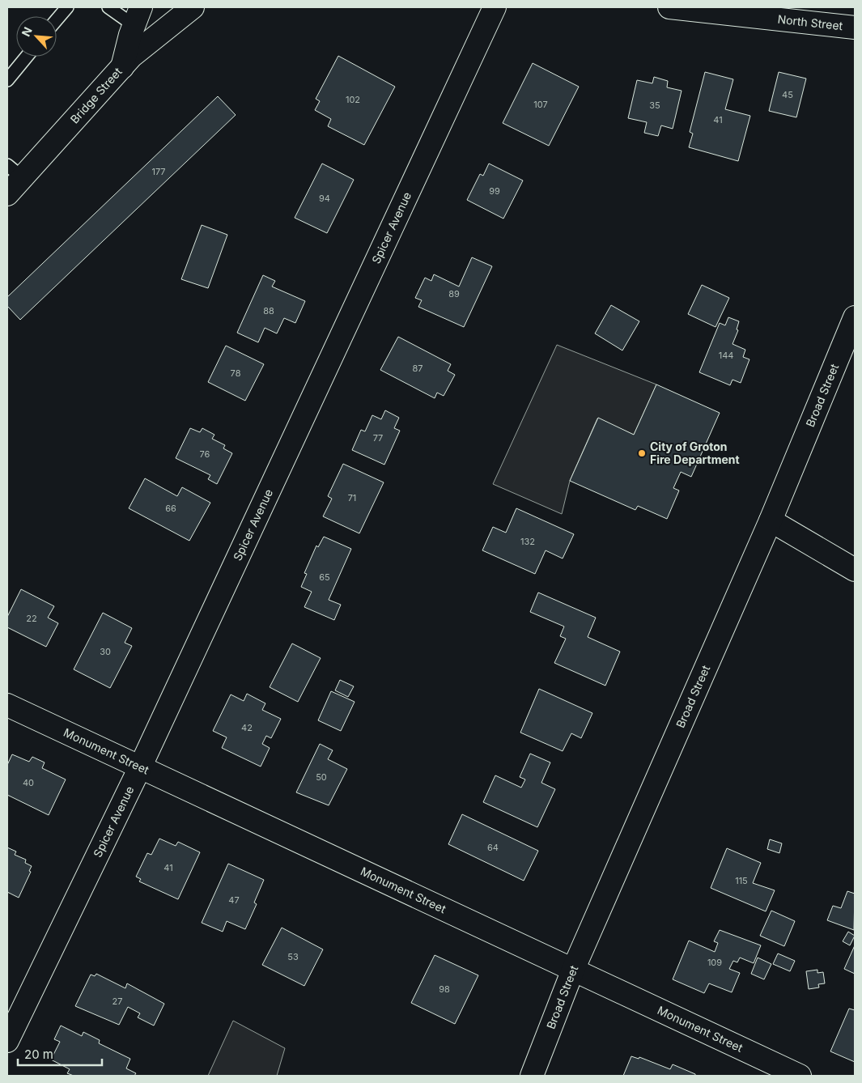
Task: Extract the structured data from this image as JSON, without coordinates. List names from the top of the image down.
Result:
{
  "streets": {
    "main road": [
      "North Street",
      "Bridge Street",
      "Spicer Avenue",
      "Broad Street",
      "Monument Street"
    ]
  },
  "crossings": [
    ["Spicer Avenue", "Monument Street"],
    ["Broad Street", "Monument Street"]
  ],
  "places": ["City of Groton Fire Department"],
  "house_numbers": [
    "45",
    "102",
    "107",
    "35",
    "41",
    "177",
    "99",
    "94",
    "89",
    "88",
    "144",
    "87",
    "78",
    "77",
    "76",
    "71",
    "66",
    "132",
    "65",
    "22",
    "30",
    "42",
    "50",
    "40",
    "64",
    "41",
    "115",
    "47",
    "53",
    "109",
    "98",
    "27"
  ],
  "scale_bar": "20 m",
  "north": "top left"
}
